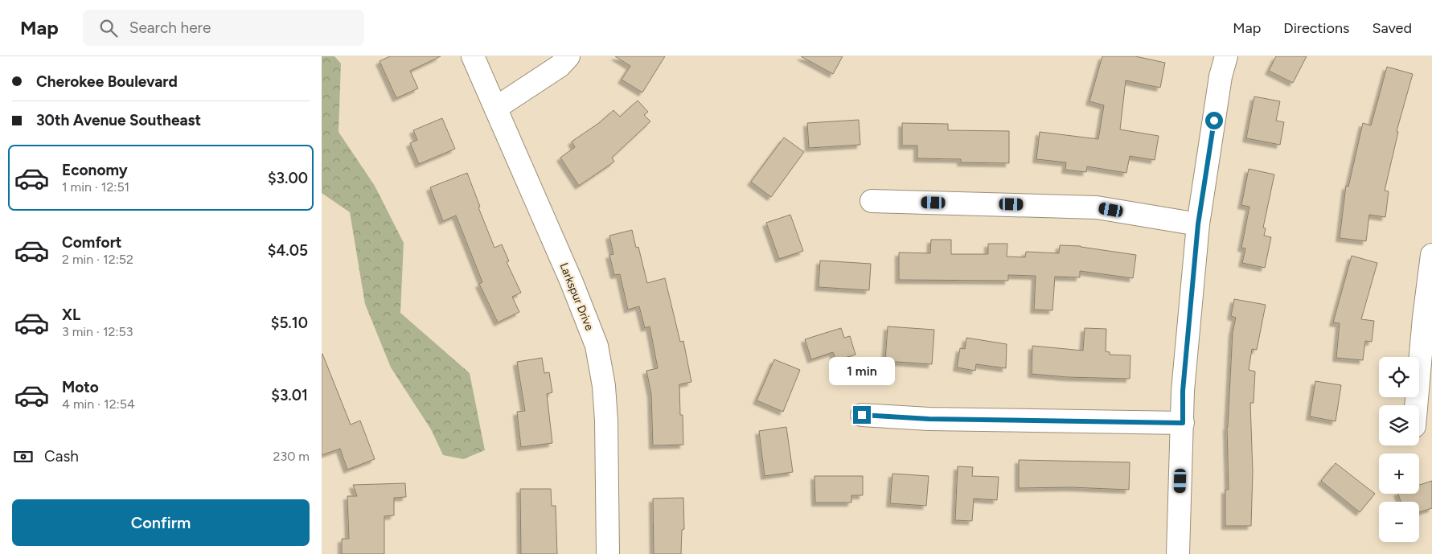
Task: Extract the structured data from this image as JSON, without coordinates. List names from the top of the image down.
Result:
{
  "streets": {
    "street": ["Larkspur Drive"]
  },
  "page": {
    "header": "Map",
    "search": "Search here",
    "nav": ["Map", "Directions", "Saved"],
    "banner": ["Cherokee Boulevard", "30th Avenue Southeast"],
    "list": [
      {
        "name": "Economy",
        "note": "1 min · 12:51",
        "value": "$3.00"
      },
      {
        "name": "Comfort",
        "note": "2 min · 12:52",
        "value": "$4.05"
      },
      {
        "name": "XL",
        "note": "3 min · 12:53",
        "value": "$5.10"
      },
      {
        "name": "Moto",
        "note": "4 min · 12:54",
        "value": "$3.01"
      }
    ],
    "map_buttons": ["+", "−"],
    "bubble": "1 min",
    "pay": ["Cash", "230 m"],
    "buttons": "Confirm"
  }
}
